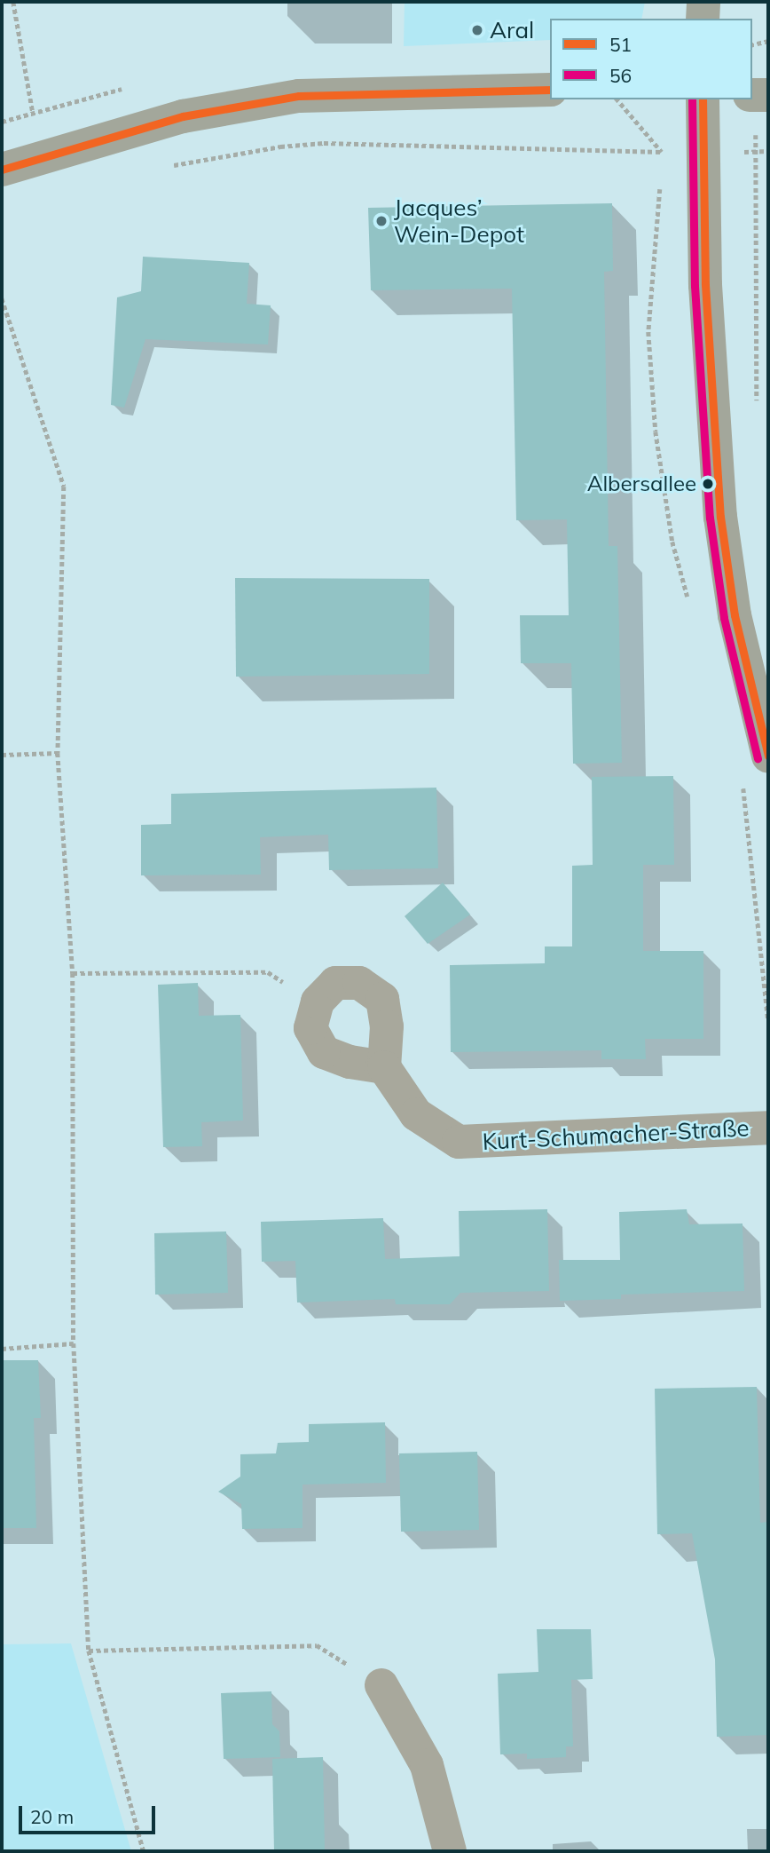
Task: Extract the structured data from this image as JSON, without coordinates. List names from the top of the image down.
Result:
{
  "streets": {
    "street": ["Kurt-Schumacher-Straße"]
  },
  "places": ["Aral", "Jacques’ Wein-Depot", "Albersallee"],
  "lines": ["transit line 51", "transit line 56"],
  "legend": ["51", "56"],
  "scale_bar": "20 m"
}
